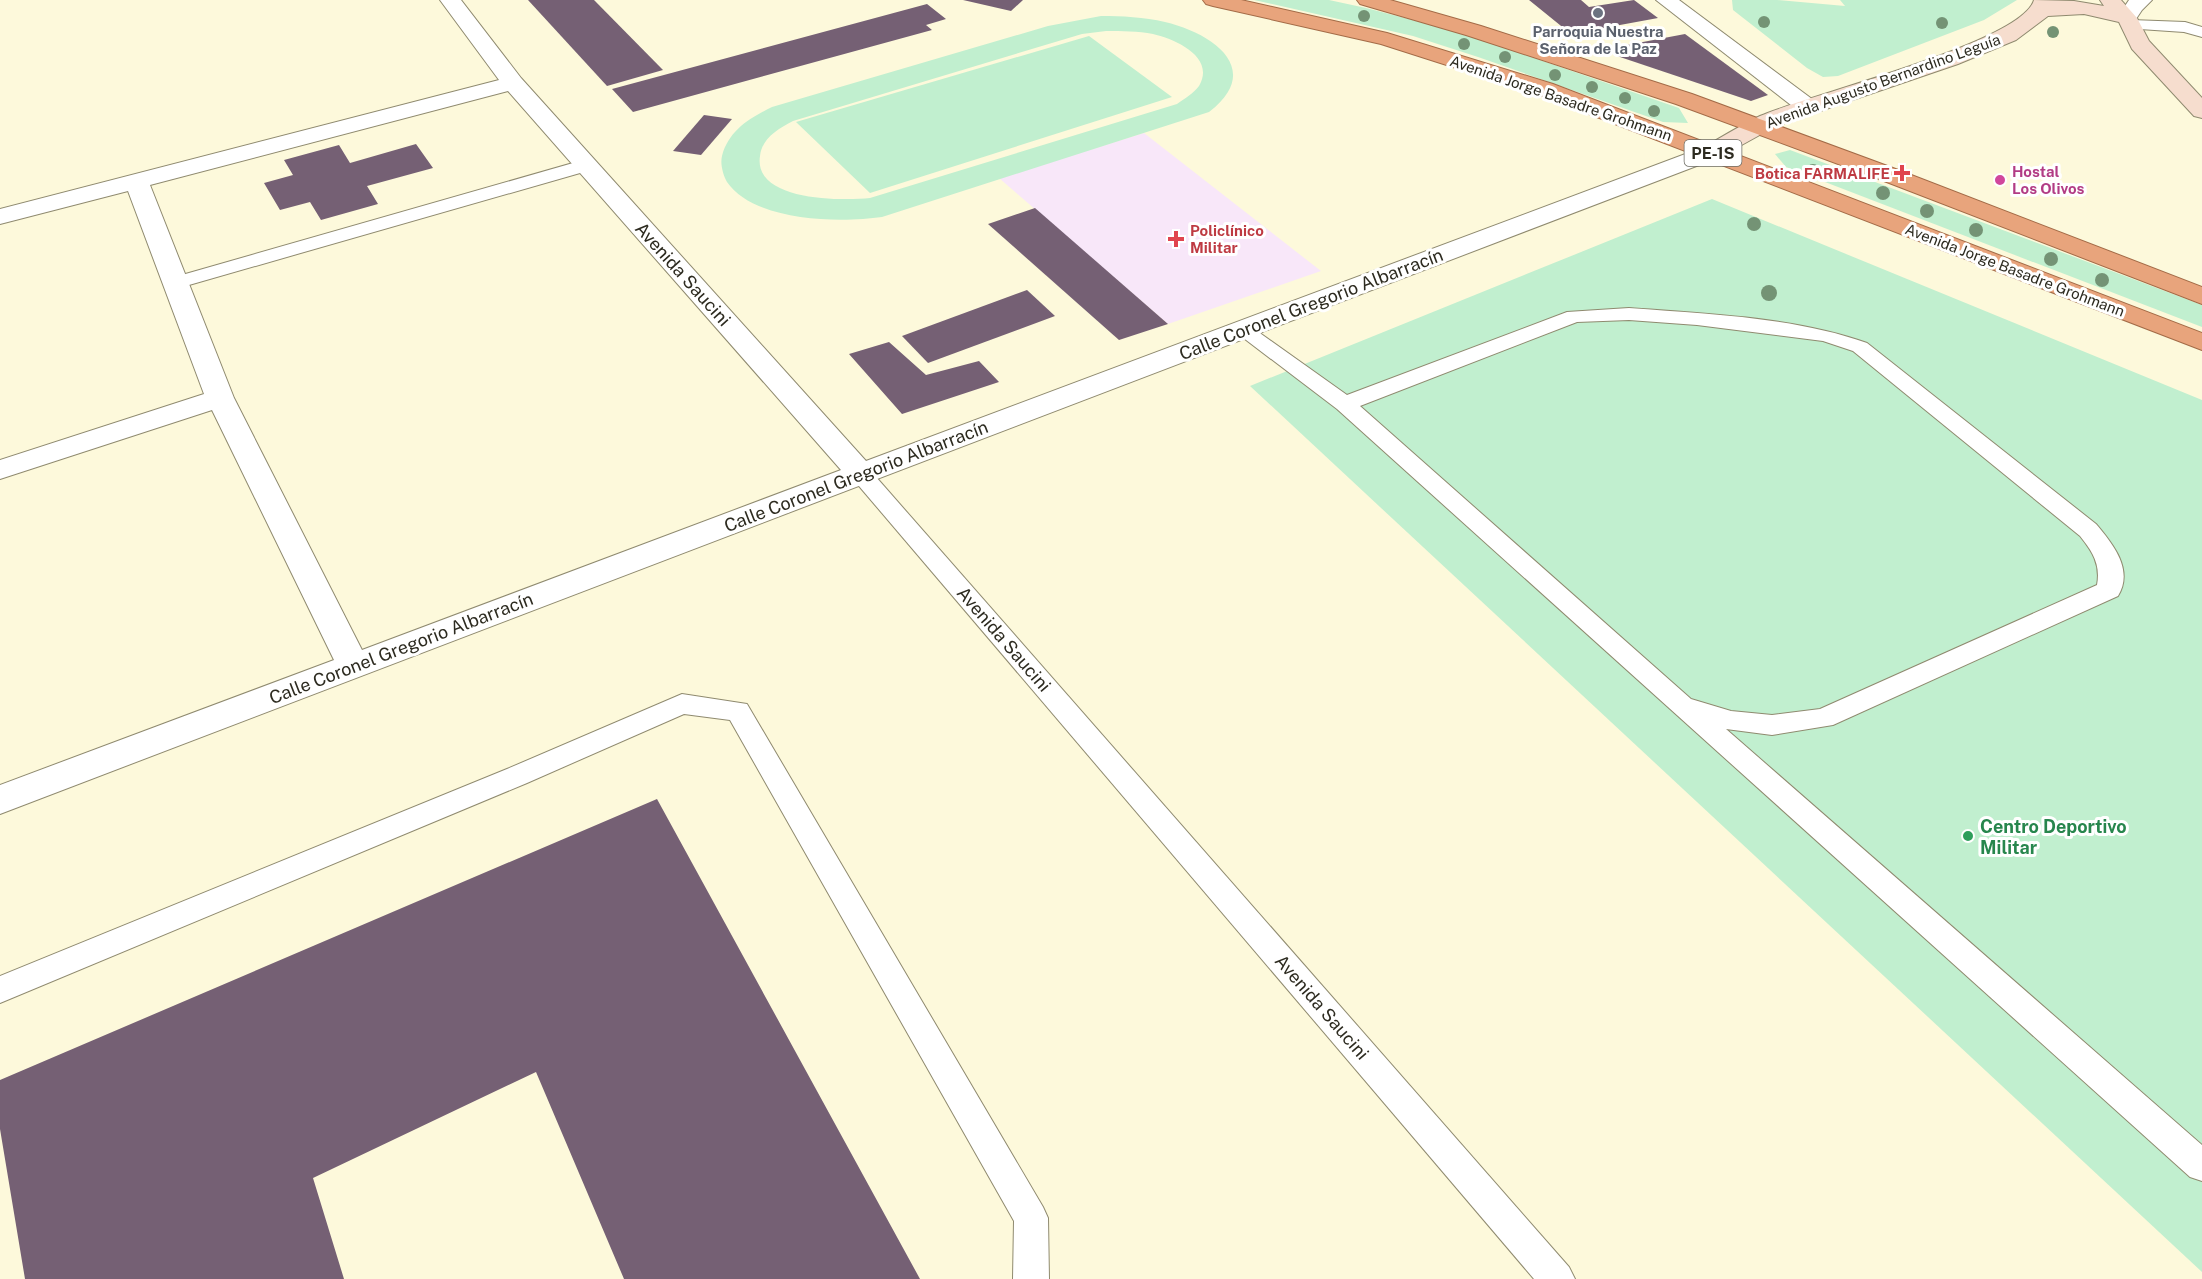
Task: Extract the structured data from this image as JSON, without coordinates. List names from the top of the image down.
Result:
{
  "streets": {
    "highway": ["Avenida Jorge Basadre Grohmann", "PE-1S"],
    "main road": ["Avenida Augusto Bernardino Leguía"],
    "street": ["Avenida Saucini", "Calle Coronel Gregorio Albarracín"]
  },
  "crossings": [
    ["Avenida Augusto Bernardino Leguía", "Avenida Jorge Basadre Grohmann"],
    ["Avenida Augusto Bernardino Leguía", "Calle Coronel Gregorio Albarracín"],
    ["Avenida Jorge Basadre Grohmann", "Calle Coronel Gregorio Albarracín"],
    ["Avenida Saucini", "Calle Coronel Gregorio Albarracín"]
  ],
  "places": {
    "other": ["Parroquia Nuestra Señora de la Paz", "Hostal Los Olivos", "Centro Deportivo Militar"],
    "health": ["Botica FARMALIFE", "Policlínico Militar"]
  }
}
